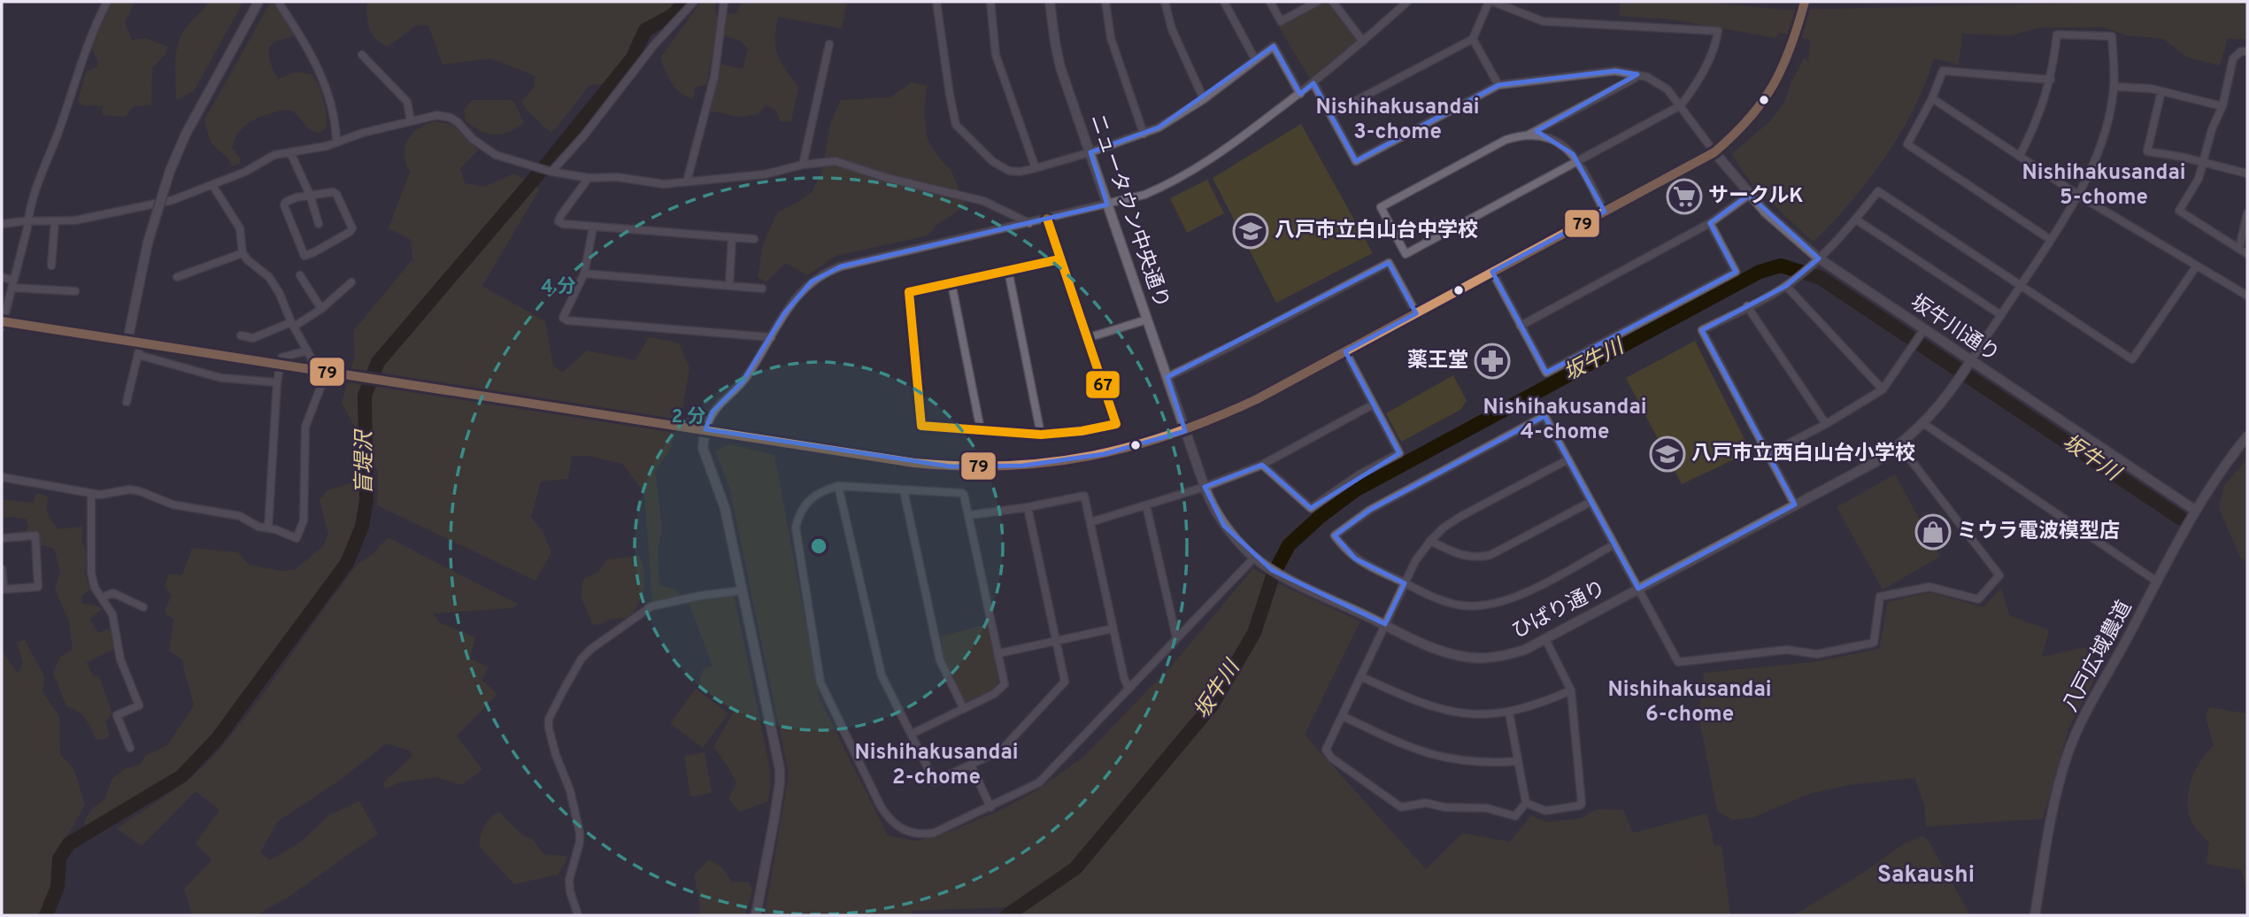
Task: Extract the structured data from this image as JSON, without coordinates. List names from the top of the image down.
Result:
{
  "streets": {
    "street": [
      "ニュータウン中央通り",
      "坂牛川通り",
      "ひばり通り",
      "八戸広域農道"
    ]
  },
  "crossings": [
    ["ニュータウン中央通り", "ひばり通り"],
    ["坂牛川通り", "ひばり通り"],
    ["坂牛川通り", "八戸広域農道"]
  ],
  "districts": [
    "Nishihakusandai 3-chome",
    "Nishihakusandai 5-chome",
    "Nishihakusandai 4-chome",
    "Nishihakusandai 6-chome",
    "Nishihakusandai 2-chome",
    "Sakaushi"
  ],
  "water": ["坂牛川", "盲堤沢"],
  "places": {
    "supermarket": ["サークルK"],
    "school or university": ["八戸市立白山台中学校", "八戸市立西白山台小学校"],
    "pharmacy": ["薬王堂"],
    "shop": ["ミウラ電波模型店"]
  },
  "lines": ["transit line 79", "transit line 67"],
  "rings": ["4 分", "2 分"]
}
